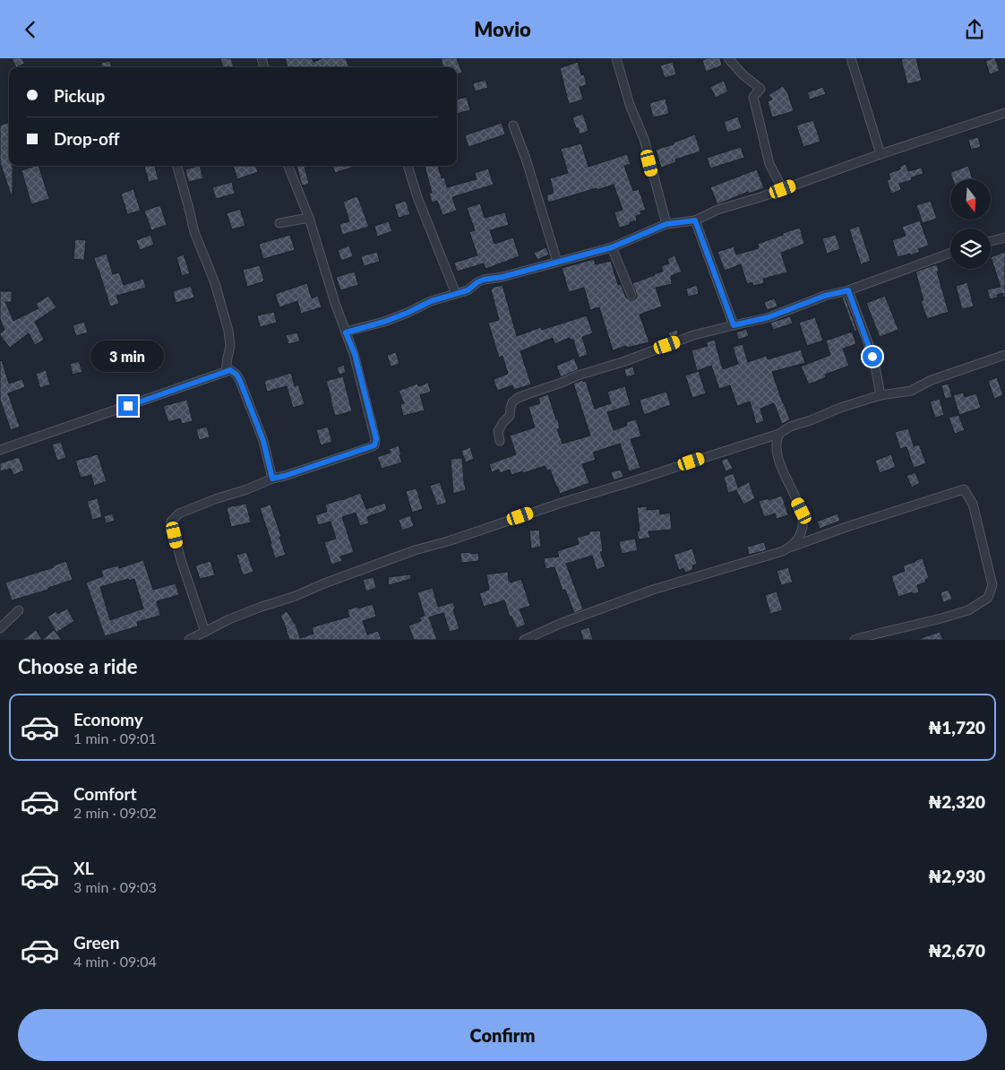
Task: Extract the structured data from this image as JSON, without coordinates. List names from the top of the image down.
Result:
{
  "north": "bottom",
  "page": {
    "header": "Movio",
    "banner": ["Pickup", "Drop-off"],
    "bubble": "3 min",
    "heading": "Choose a ride",
    "list": [
      {
        "name": "Economy",
        "note": "1 min · 09:01",
        "value": "₦1,720"
      },
      {
        "name": "Comfort",
        "note": "2 min · 09:02",
        "value": "₦2,320"
      },
      {
        "name": "XL",
        "note": "3 min · 09:03",
        "value": "₦2,930"
      },
      {
        "name": "Green",
        "note": "4 min · 09:04",
        "value": "₦2,670"
      }
    ],
    "buttons": "Confirm"
  }
}
